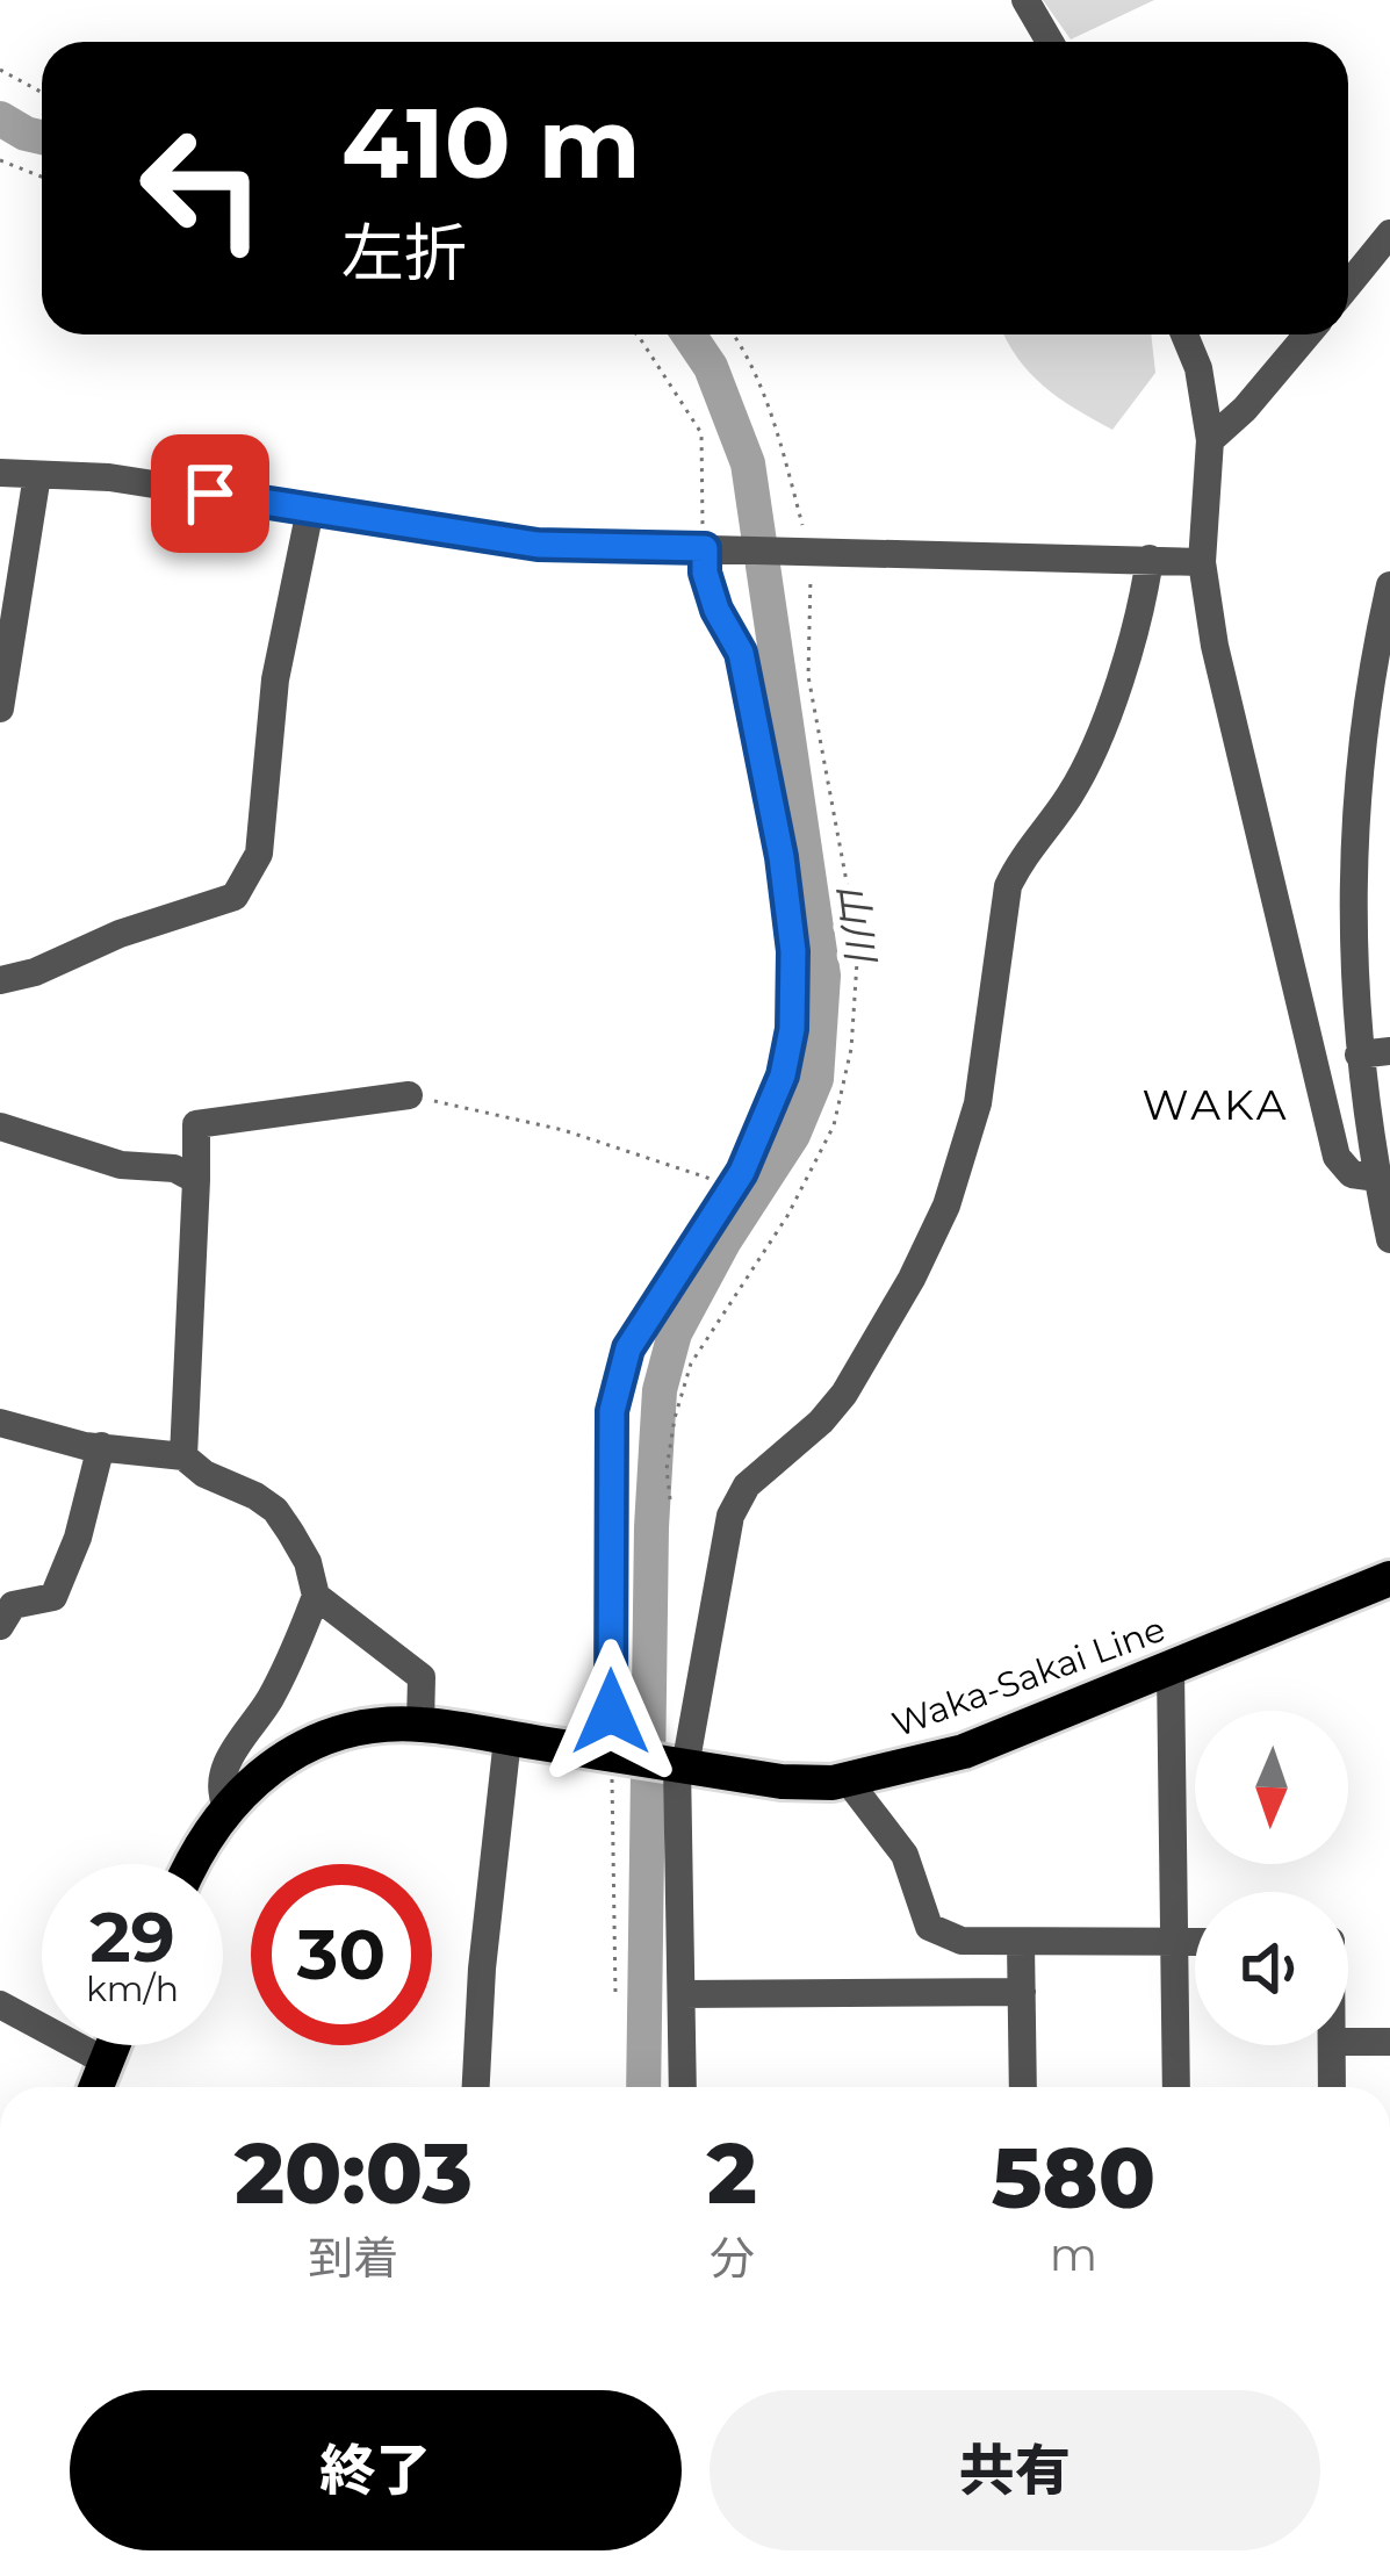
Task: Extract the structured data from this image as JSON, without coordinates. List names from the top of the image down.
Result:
{
  "streets": {
    "main road": ["Waka-Sakai Line"]
  },
  "districts": ["WAKA"],
  "water": ["山川"],
  "north": "bottom",
  "page": {
    "turn": ["410 m", "左折"],
    "speed": "29 km/h",
    "limit": "30",
    "eta": [
      "20:03",
      "到着",
      "2",
      "分",
      "580",
      "m"
    ],
    "buttons": ["終了", "共有"]
  }
}
